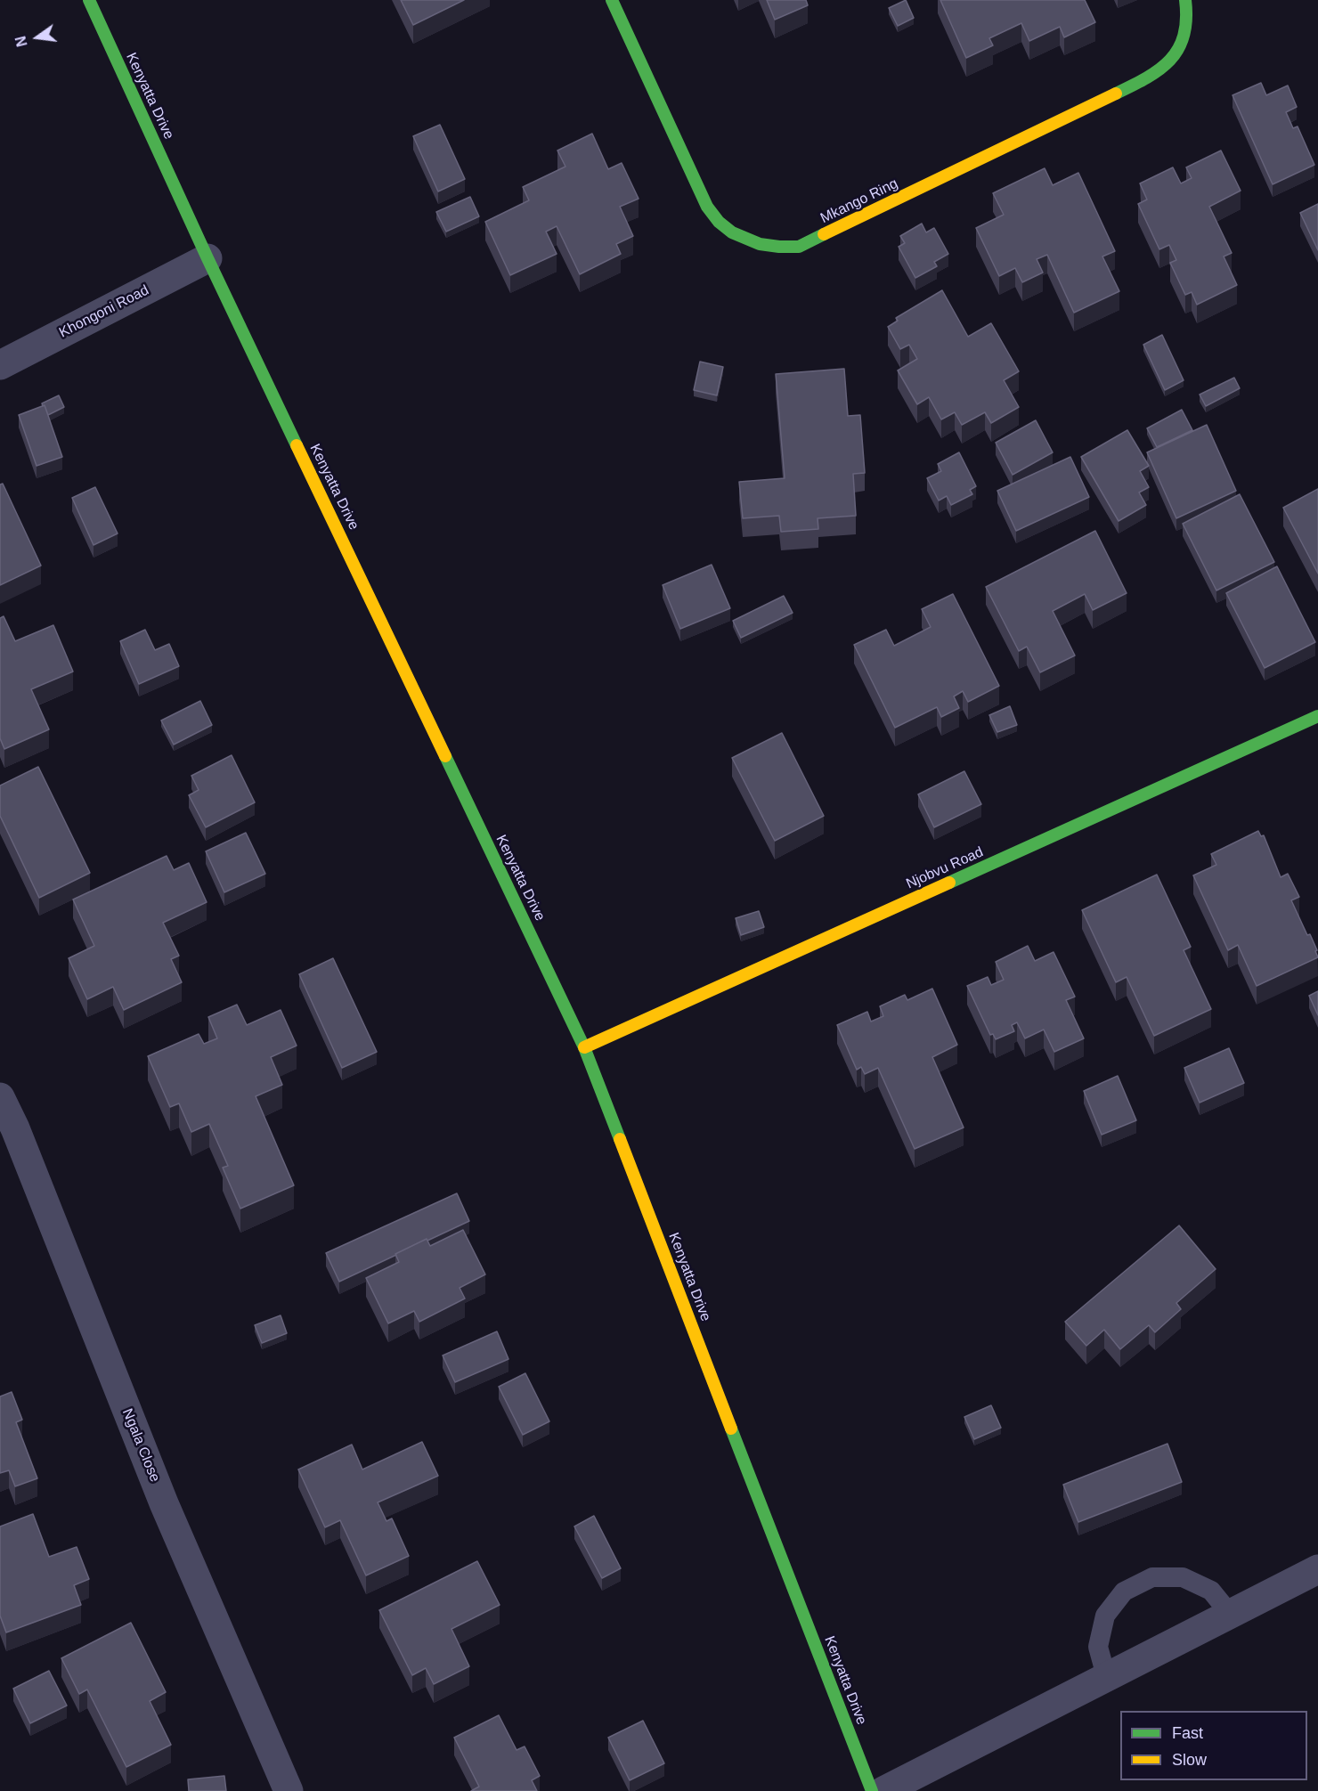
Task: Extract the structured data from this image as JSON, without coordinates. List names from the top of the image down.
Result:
{
  "streets": {
    "street": [
      "Kenyatta Drive",
      "Mkango Ring",
      "Khongoni Road",
      "Njobvu Road",
      "Ngala Close"
    ]
  },
  "crossings": [
    ["Kenyatta Drive", "Khongoni Road"],
    ["Kenyatta Drive", "Njobvu Road"]
  ],
  "legend": ["Fast", "Slow"],
  "north": "left"
}
